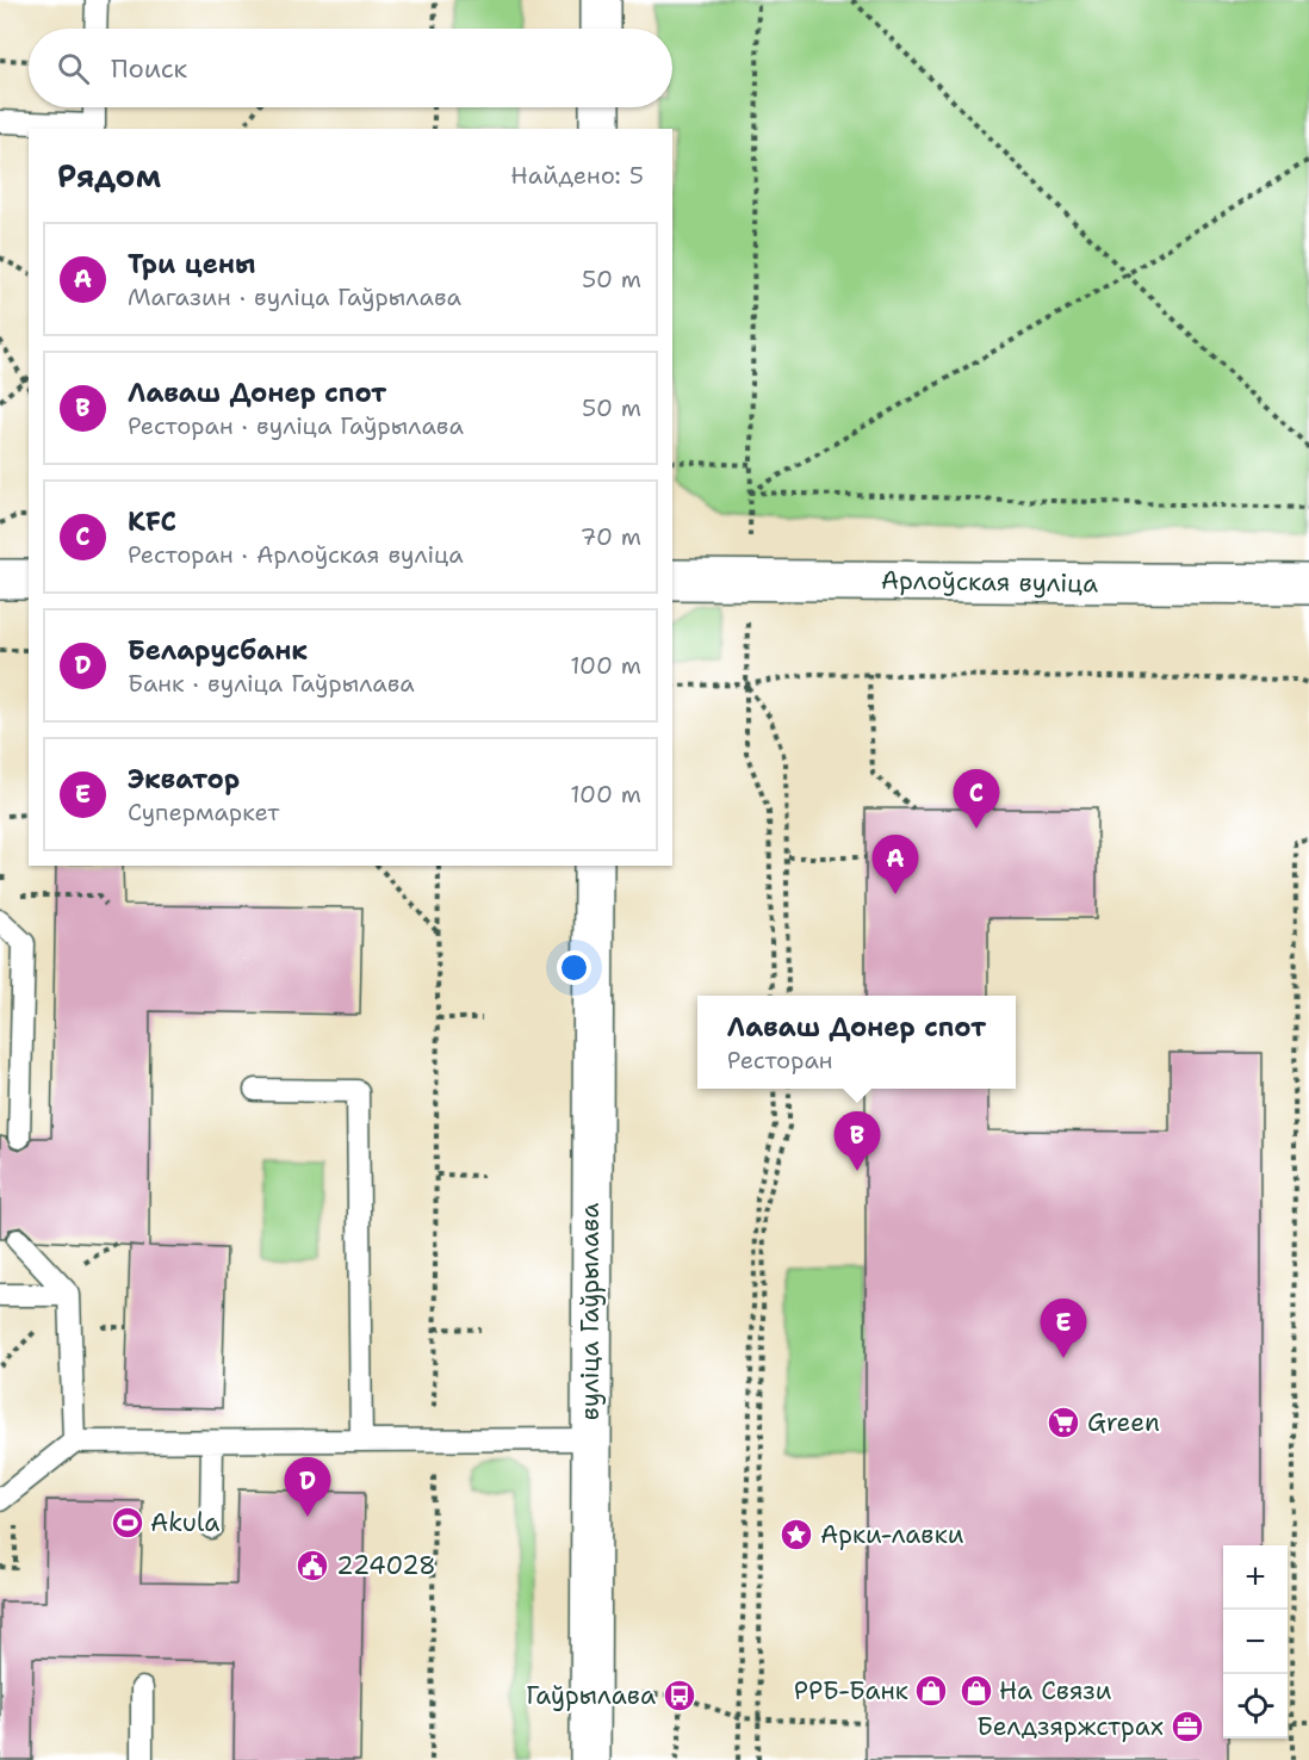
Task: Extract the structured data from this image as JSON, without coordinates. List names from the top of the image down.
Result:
{
  "streets": {
    "main road": ["Арлоўская вуліца", "вуліца Гаўрылава"]
  },
  "places": {
    "supermarket": ["Green"],
    "sports": ["Akula"],
    "place": ["Арки-лавки"],
    "public building": ["224028"],
    "shop": ["РРБ-Банк", "На Связи"],
    "bus stop": ["Гаўрылава"],
    "office": ["Белдзяржстрах"]
  },
  "page": {
    "search": "Поиск",
    "heading": ["Рядом", "Найдено: 5"],
    "list": [
      {
        "mark": "A",
        "name": "Три цены",
        "note": "Магазин · вуліца Гаўрылава",
        "value": "50 m"
      },
      {
        "mark": "B",
        "name": "Лаваш Донер спот",
        "note": "Ресторан · вуліца Гаўрылава",
        "value": "50 m"
      },
      {
        "mark": "C",
        "name": "KFC",
        "note": "Ресторан · Арлоўская вуліца",
        "value": "70 m"
      },
      {
        "mark": "D",
        "name": "Беларусбанк",
        "note": "Банк · вуліца Гаўрылава",
        "value": "100 m"
      },
      {
        "mark": "E",
        "name": "Экватор",
        "note": "Супермаркет",
        "value": "100 m"
      }
    ],
    "pins": [
      "C",
      "A",
      "B",
      "E",
      "D"
    ],
    "popup": ["Лаваш Донер спот", "Ресторан"],
    "map_buttons": ["+", "−"]
  }
}
